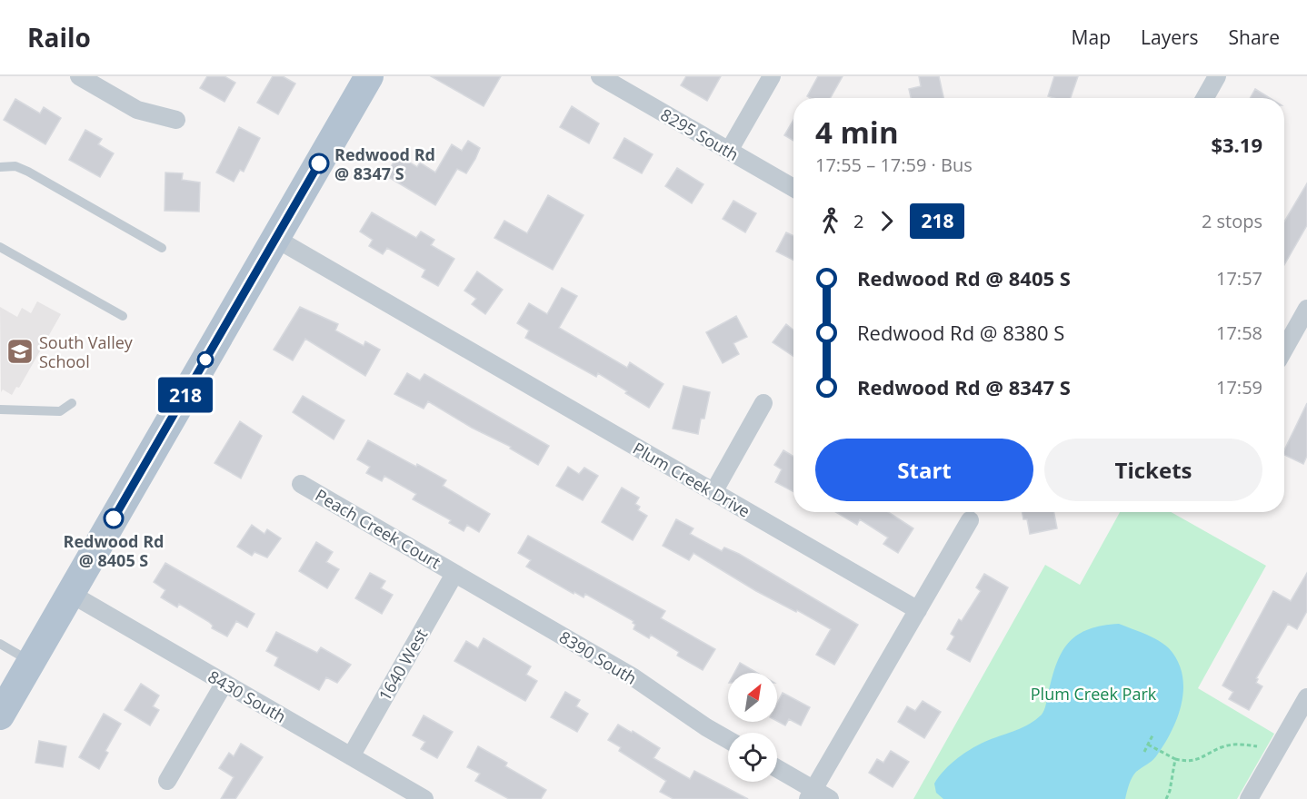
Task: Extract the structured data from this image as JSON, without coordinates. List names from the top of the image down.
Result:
{
  "streets": {
    "street": [
      "8295 South",
      "Plum Creek Drive",
      "Peach Creek Court",
      "8390 South",
      "1640 West",
      "8430 South"
    ]
  },
  "crossings": [
    ["Peach Creek Court", "8390 South"],
    ["Peach Creek Court", "1640 West"],
    ["8390 South", "1640 West"],
    ["1640 West", "8430 South"]
  ],
  "parks": ["Plum Creek Park"],
  "places": {
    "other": ["Redwood Rd @ 8347 S", "Redwood Rd @ 8405 S"],
    "school or university": ["South Valley School"]
  },
  "lines": ["bus line 218"],
  "north": "top right",
  "page": {
    "header": "Railo",
    "nav": ["Map", "Layers", "Share"],
    "on_map": "218",
    "heading": ["4 min", "17:55 – 17:59 · Bus", "$3.19"],
    "legs": ["2", "218", "2 stops"],
    "list": [
      {
        "name": "Redwood Rd @ 8405 S",
        "value": "17:57"
      },
      {
        "name": "Redwood Rd @ 8380 S",
        "value": "17:58"
      },
      {
        "name": "Redwood Rd @ 8347 S",
        "value": "17:59"
      }
    ],
    "buttons": ["Start", "Tickets"]
  }
}
